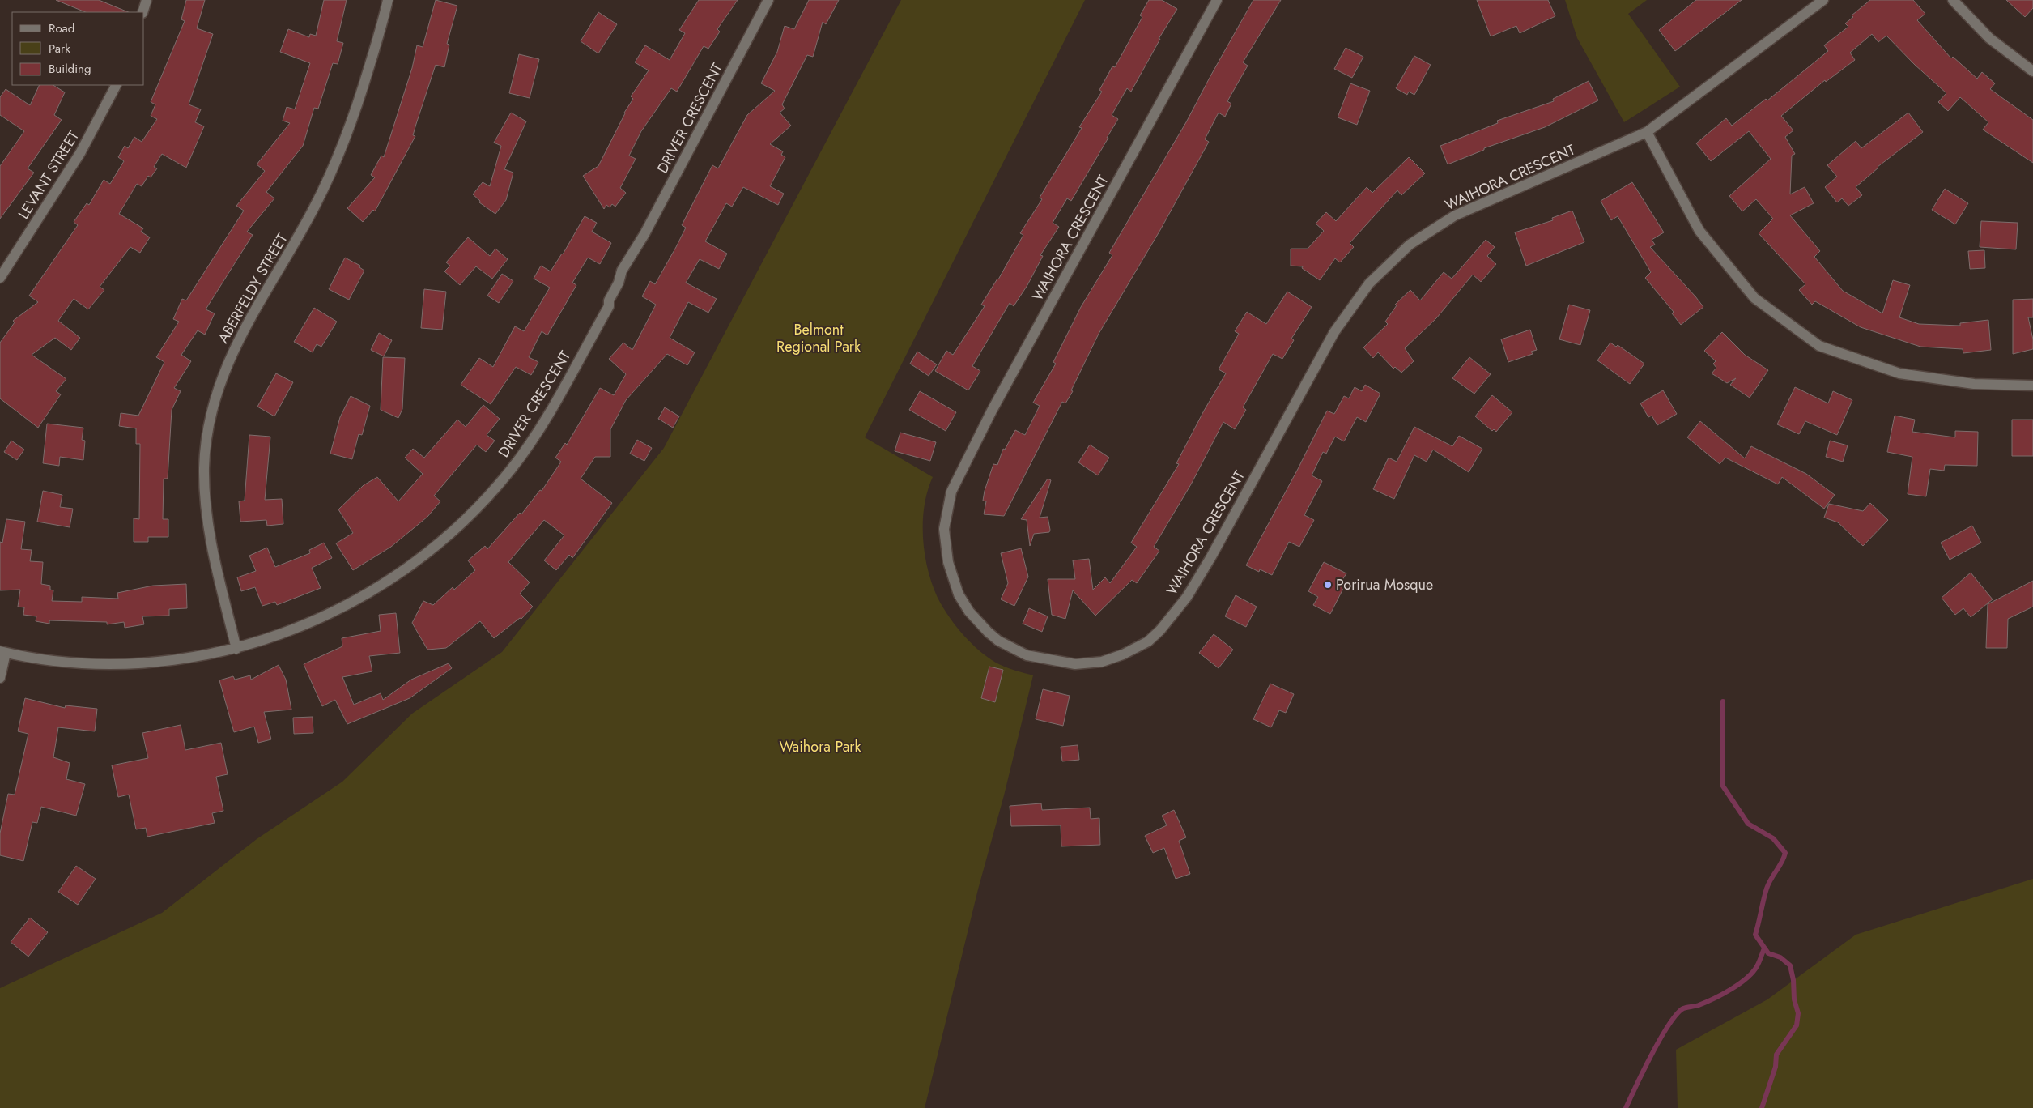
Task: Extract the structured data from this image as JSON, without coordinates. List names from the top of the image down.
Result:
{
  "streets": {
    "street": [
      "DRIVER CRESCENT",
      "LEVANT STREET",
      "WAIHORA CRESCENT",
      "ABERFELDY STREET"
    ]
  },
  "crossings": [
    ["DRIVER CRESCENT", "ABERFELDY STREET"]
  ],
  "parks": ["Belmont Regional Park", "Waihora Park"],
  "places": ["Porirua Mosque"],
  "legend": ["Road", "Park", "Building"]
}
